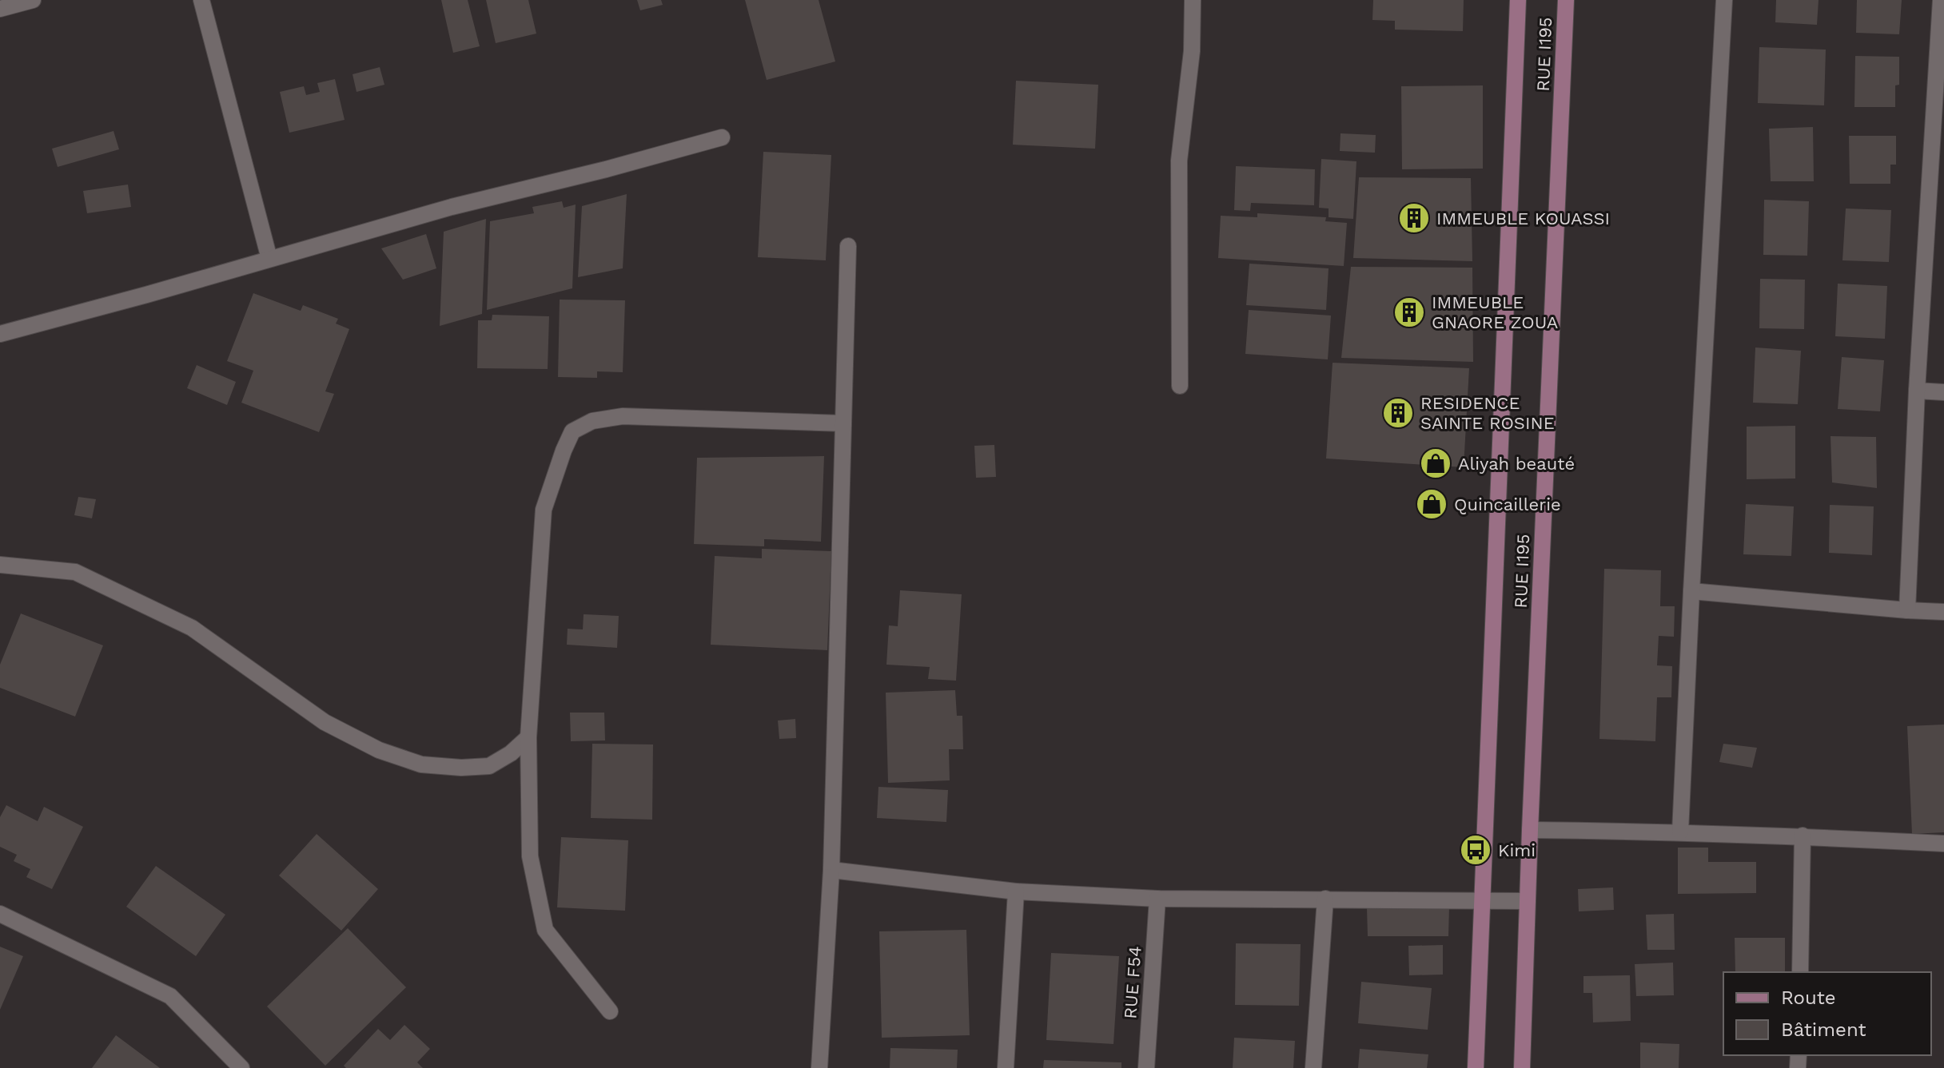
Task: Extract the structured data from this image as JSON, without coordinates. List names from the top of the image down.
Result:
{
  "streets": {
    "main road": ["RUE I195"],
    "street": ["RUE F54"]
  },
  "places": {
    "building": ["IMMEUBLE KOUASSI", "IMMEUBLE GNAORE ZOUA", "RESIDENCE SAINTE ROSINE"],
    "shop": ["Aliyah beauté", "Quincaillerie"],
    "bus stop": ["Kimi"]
  },
  "legend": ["Route", "Bâtiment"]
}
